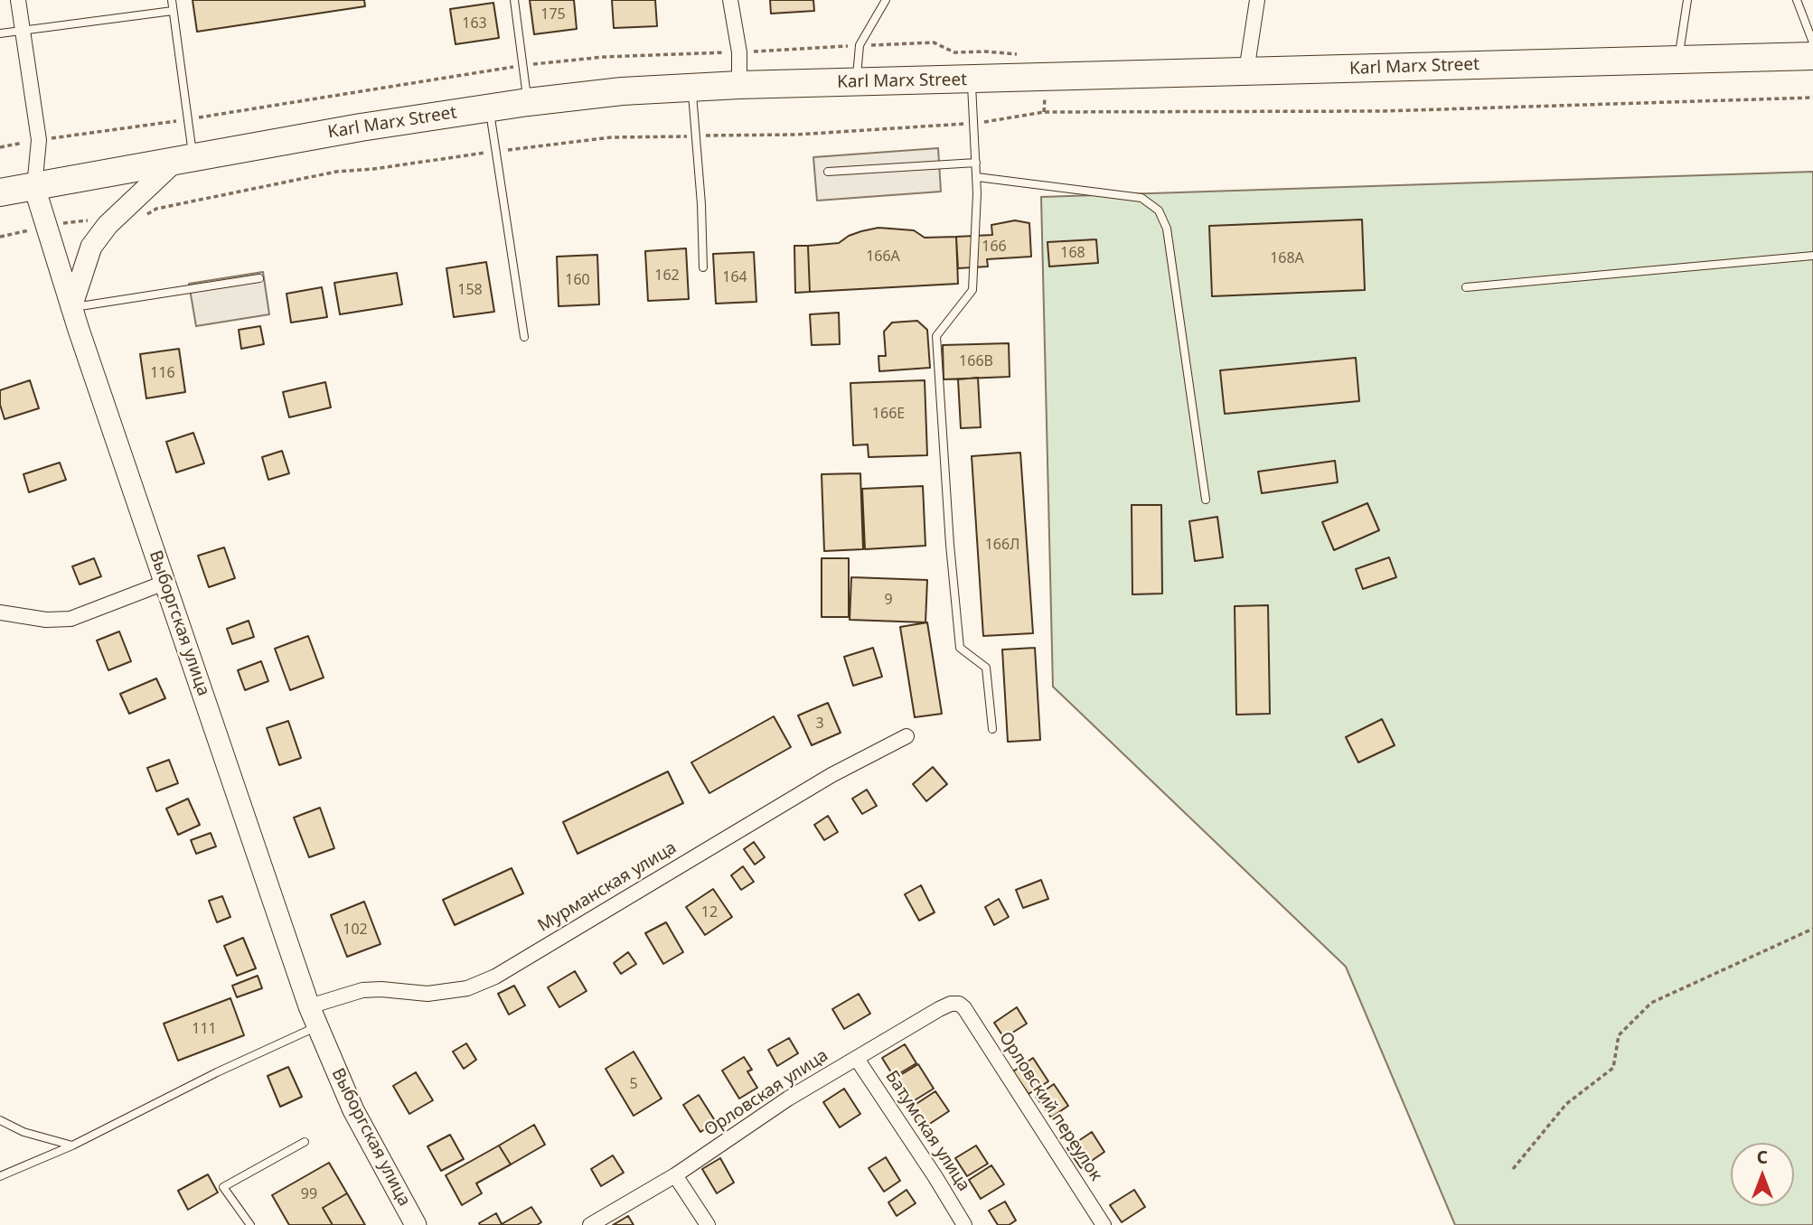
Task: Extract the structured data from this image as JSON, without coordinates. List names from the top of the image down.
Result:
{
  "streets": {
    "highway": ["Karl Marx Street"],
    "street": [
      "Выборгская улица",
      "Мурманская улица",
      "Орловская улица",
      "Орловский переулок",
      "Батумская улица"
    ]
  },
  "crossings": [
    ["Karl Marx Street", "Выборгская улица"],
    ["Выборгская улица", "Мурманская улица"],
    ["Орловская улица", "Орловский переулок"],
    ["Орловская улица", "Батумская улица"]
  ],
  "house_numbers": [
    "175",
    "163",
    "166",
    "168",
    "166А",
    "168А",
    "162",
    "164",
    "160",
    "158",
    "166В",
    "116",
    "166Е",
    "166Л",
    "9",
    "3",
    "12",
    "102",
    "111",
    "5",
    "99"
  ],
  "north": "top"
}
